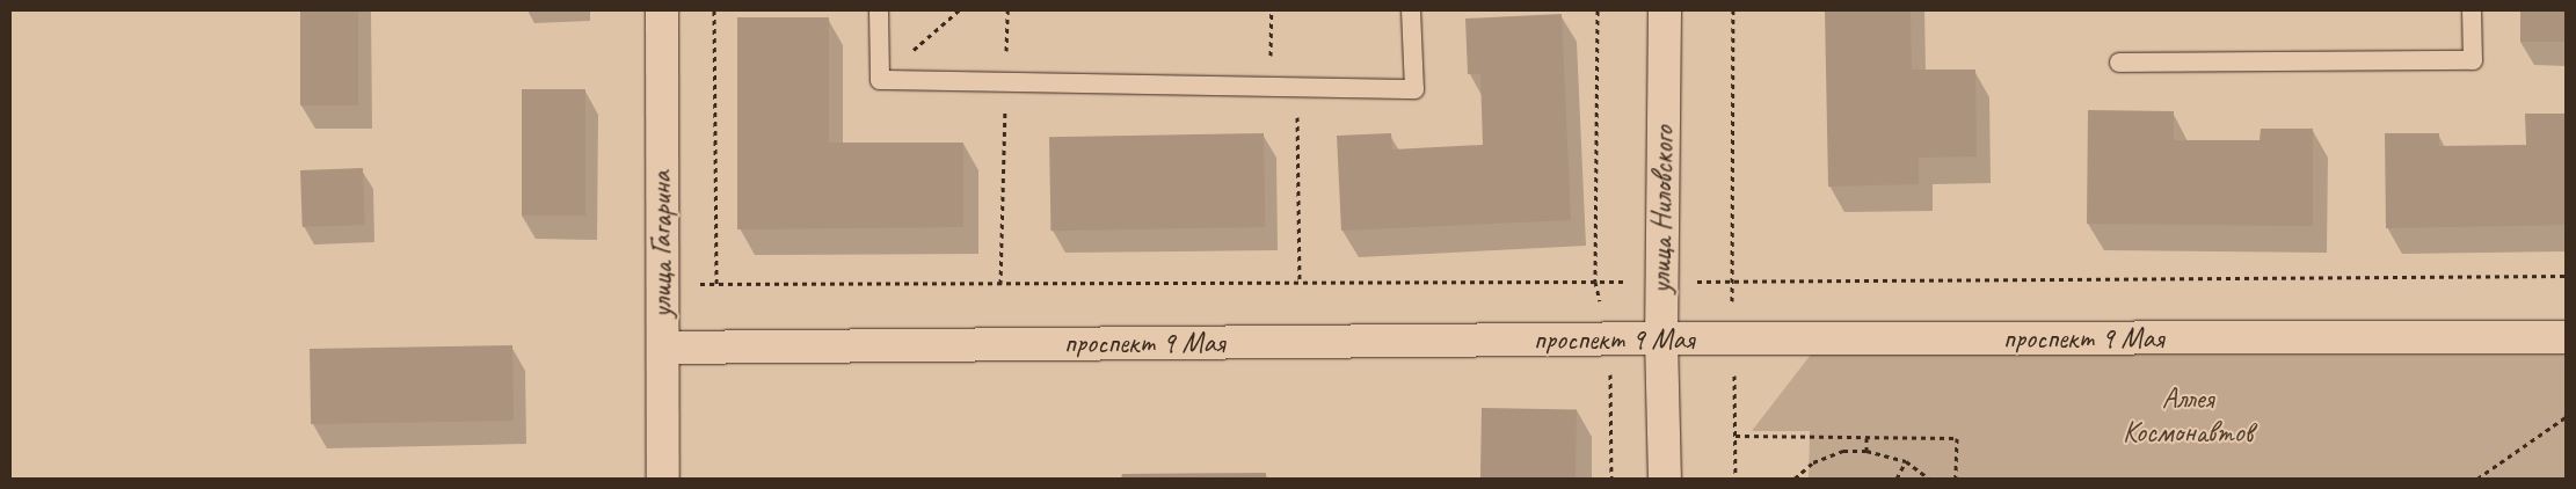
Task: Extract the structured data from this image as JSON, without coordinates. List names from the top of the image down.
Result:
{
  "streets": {
    "street": ["улица Ниловского", "улица Гагарина", "проспект 9 Мая"]
  },
  "crossings": [
    ["улица Ниловского", "проспект 9 Мая"],
    ["улица Гагарина", "проспект 9 Мая"]
  ],
  "parks": ["Аллея Космонавтов"]
}
